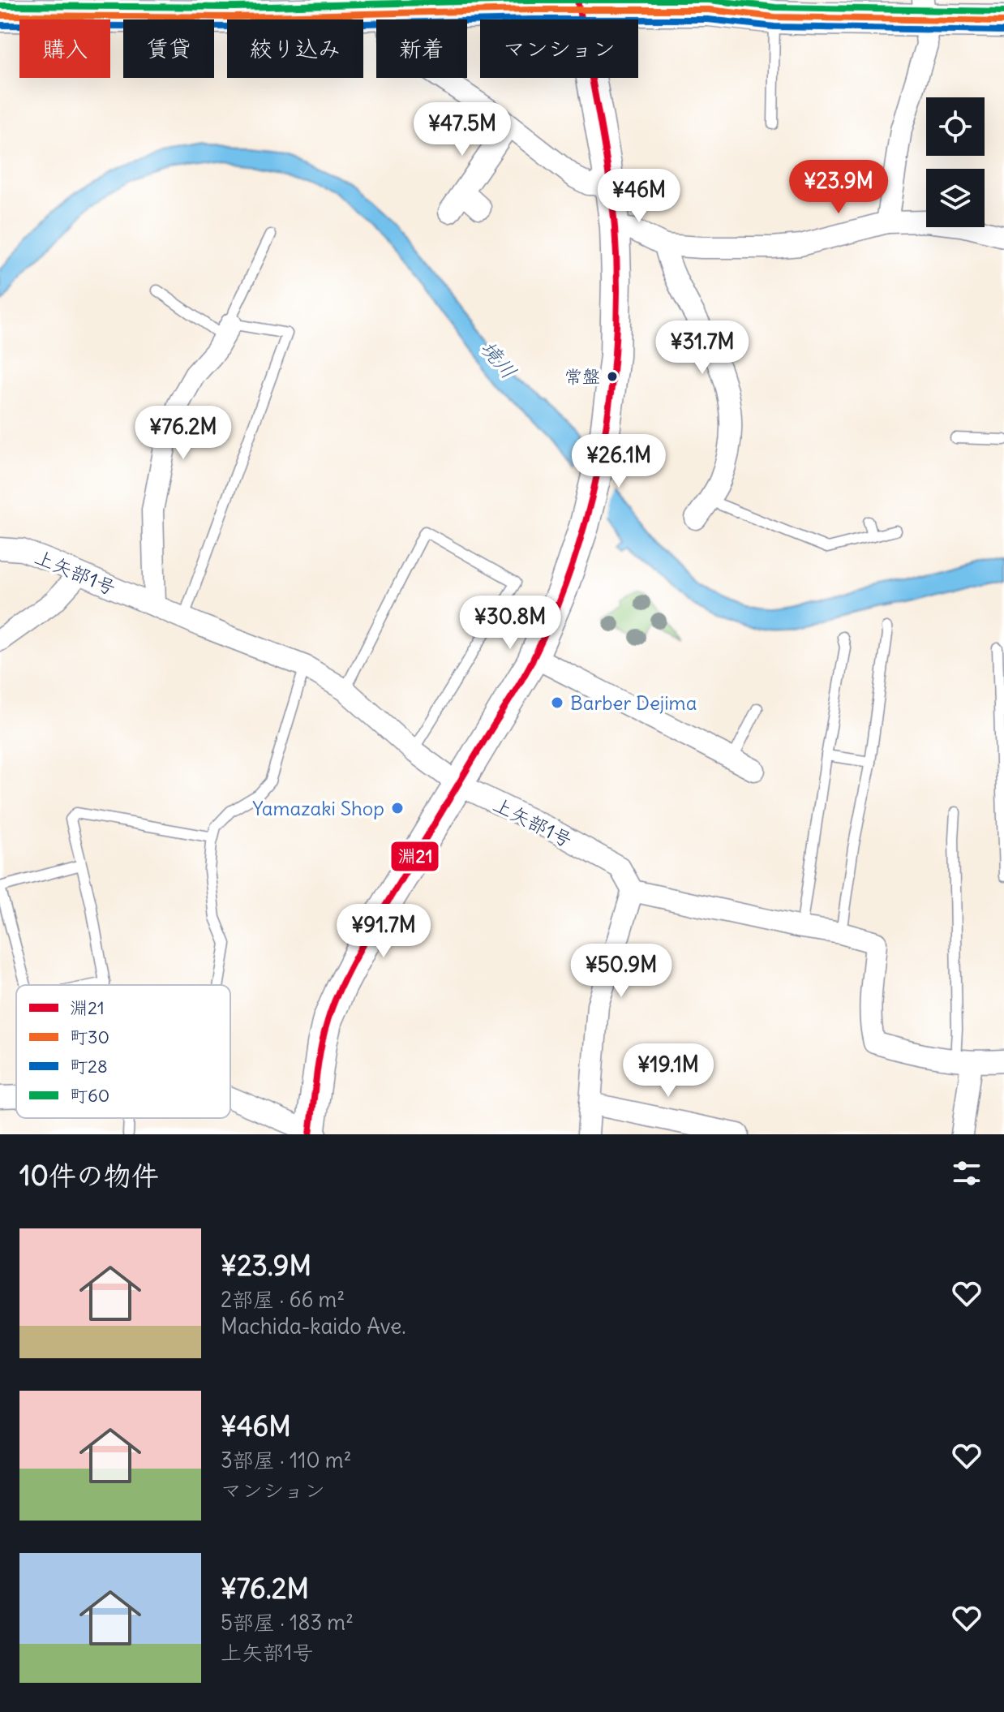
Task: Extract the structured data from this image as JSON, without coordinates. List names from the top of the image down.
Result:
{
  "streets": {
    "street": ["上矢部1号"]
  },
  "water": ["境川"],
  "places": ["常盤", "Barber Dejima", "Yamazaki Shop"],
  "lines": [
    "transit line 淵21",
    "transit line 町60",
    "transit line 町30",
    "transit line 町28"
  ],
  "legend": [
    "淵21",
    "町30",
    "町28",
    "町60"
  ],
  "page": {
    "chip": [
      "購入",
      "賃貸",
      "絞り込み",
      "新着",
      "マンション"
    ],
    "price": [
      "¥47.5M",
      "¥23.9M",
      "¥46M",
      "¥31.7M",
      "¥76.2M",
      "¥26.1M",
      "¥30.8M",
      "¥91.7M",
      "¥50.9M",
      "¥19.1M"
    ],
    "heading": "10件の物件",
    "list": [
      {
        "name": "¥23.9M",
        "note": "2部屋 · 66 m² · Machida-kaido Ave."
      },
      {
        "name": "¥46M",
        "note": "3部屋 · 110 m² · マンション"
      },
      {
        "name": "¥76.2M",
        "note": "5部屋 · 183 m² · 上矢部1号"
      }
    ]
  }
}
